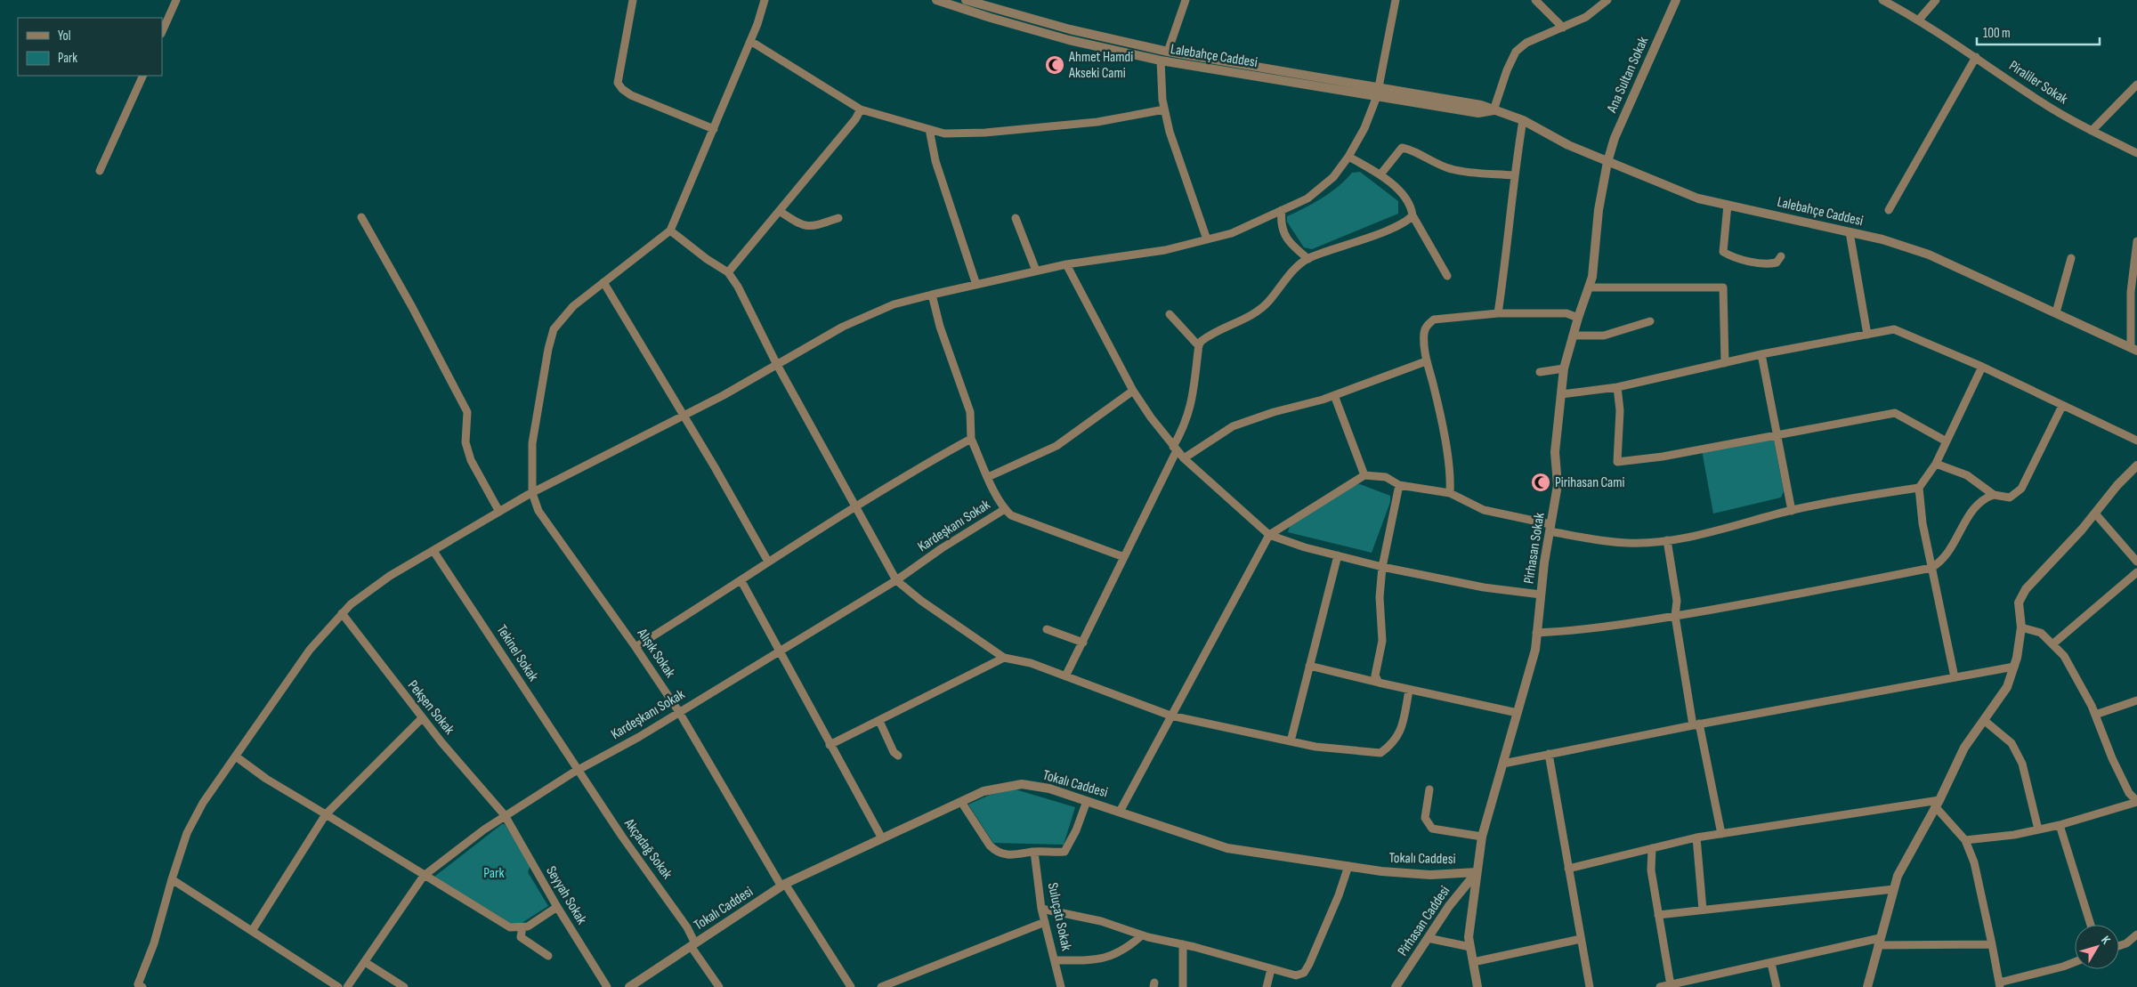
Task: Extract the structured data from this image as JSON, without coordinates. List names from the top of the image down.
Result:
{
  "streets": {
    "street": [
      "Lalebahçe Caddesi",
      "Ana Sultan Sokak",
      "Piraliler Sokak",
      "Kardeşkanı Sokak",
      "Pirhasan Sokak",
      "Tekinel Sokak",
      "Alışık Sokak",
      "Pekşen Sokak",
      "Tokalı Caddesi",
      "Akçadağ Sokak",
      "Seyyah Sokak",
      "Suluçatı Sokak",
      "Pirhasan Caddesi"
    ]
  },
  "crossings": [
    ["Lalebahçe Caddesi", "Ana Sultan Sokak"],
    ["Lalebahçe Caddesi", "Pirhasan Sokak"],
    ["Ana Sultan Sokak", "Pirhasan Sokak"],
    ["Kardeşkanı Sokak", "Tekinel Sokak"],
    ["Kardeşkanı Sokak", "Alışık Sokak"],
    ["Kardeşkanı Sokak", "Pekşen Sokak"],
    ["Kardeşkanı Sokak", "Akçadağ Sokak"],
    ["Kardeşkanı Sokak", "Seyyah Sokak"],
    ["Pirhasan Sokak", "Tokalı Caddesi"],
    ["Pirhasan Sokak", "Pirhasan Caddesi"],
    ["Tekinel Sokak", "Akçadağ Sokak"],
    ["Alışık Sokak", "Tokalı Caddesi"],
    ["Pekşen Sokak", "Seyyah Sokak"],
    ["Tokalı Caddesi", "Akçadağ Sokak"],
    ["Tokalı Caddesi", "Pirhasan Caddesi"]
  ],
  "parks": ["Park"],
  "places": {
    "mosque": ["Ahmet Hamdi Akseki Cami", "Pirihasan Cami"]
  },
  "legend": ["Yol", "Park"],
  "scale_bar": "100 m",
  "north": "top right"
}
